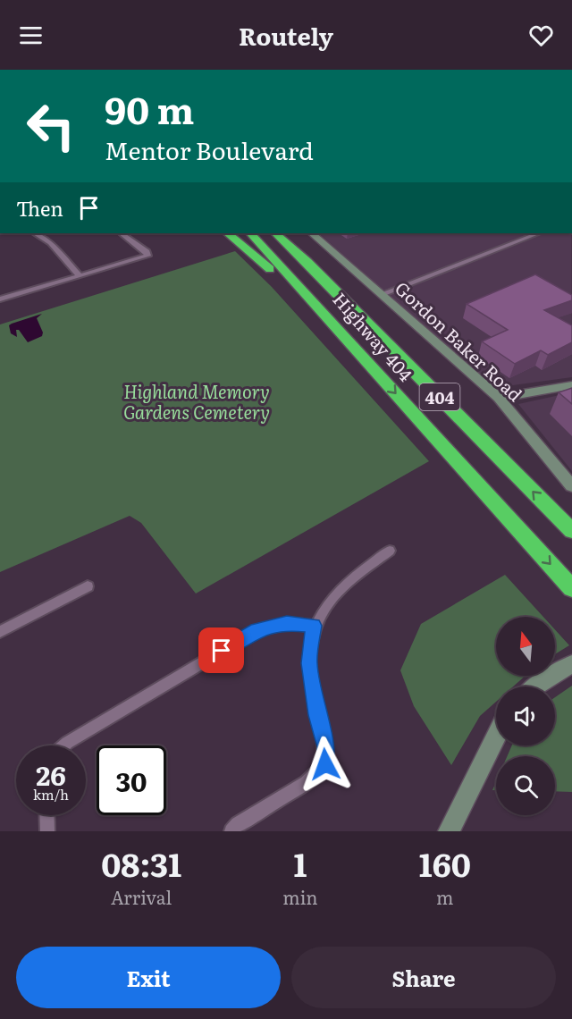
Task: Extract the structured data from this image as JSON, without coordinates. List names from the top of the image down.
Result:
{
  "streets": {
    "highway": ["Highway 404", "404"],
    "street": ["Gordon Baker Road"]
  },
  "parks": ["Highland Memory Gardens Cemetery"],
  "north": "top",
  "page": {
    "header": "Routely",
    "turn": ["90 m", "Mentor Boulevard"],
    "then": "Then",
    "speed": "26 km/h",
    "limit": "30",
    "eta": [
      "08:31",
      "Arrival",
      "1",
      "min",
      "160",
      "m"
    ],
    "buttons": ["Exit", "Share"]
  }
}
